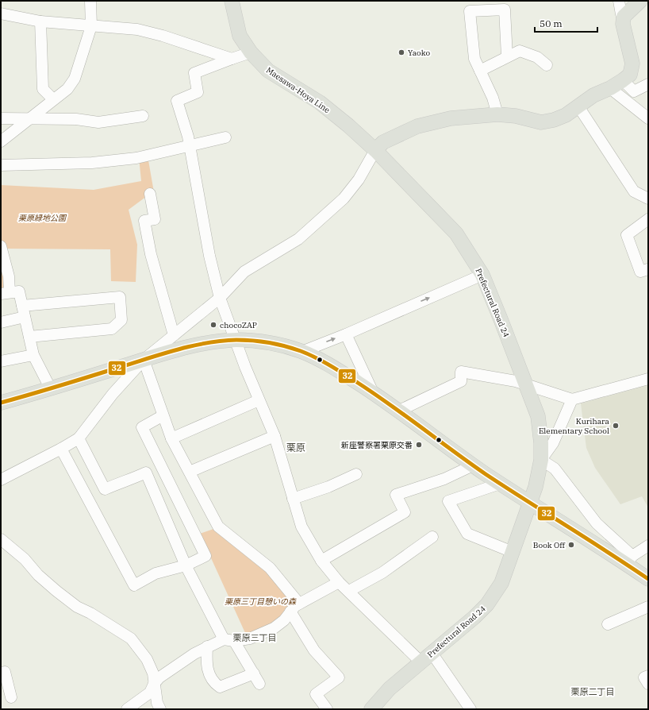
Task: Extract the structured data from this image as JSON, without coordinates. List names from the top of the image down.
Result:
{
  "streets": {
    "main road": ["Maesawa-Hoya Line", "Prefectural Road 24"]
  },
  "crossings": [
    ["Maesawa-Hoya Line", "Prefectural Road 24"]
  ],
  "districts": ["栗原", "栗原三丁目", "栗原二丁目"],
  "parks": ["栗原緑地公園", "栗原三丁目憩いの森"],
  "places": [
    "Yaoko",
    "chocoZAP",
    "Kurihara Elementary School",
    "新座警察署栗原交番",
    "Book Off"
  ],
  "lines": ["transit line 32"],
  "scale_bar": "50 m"
}
